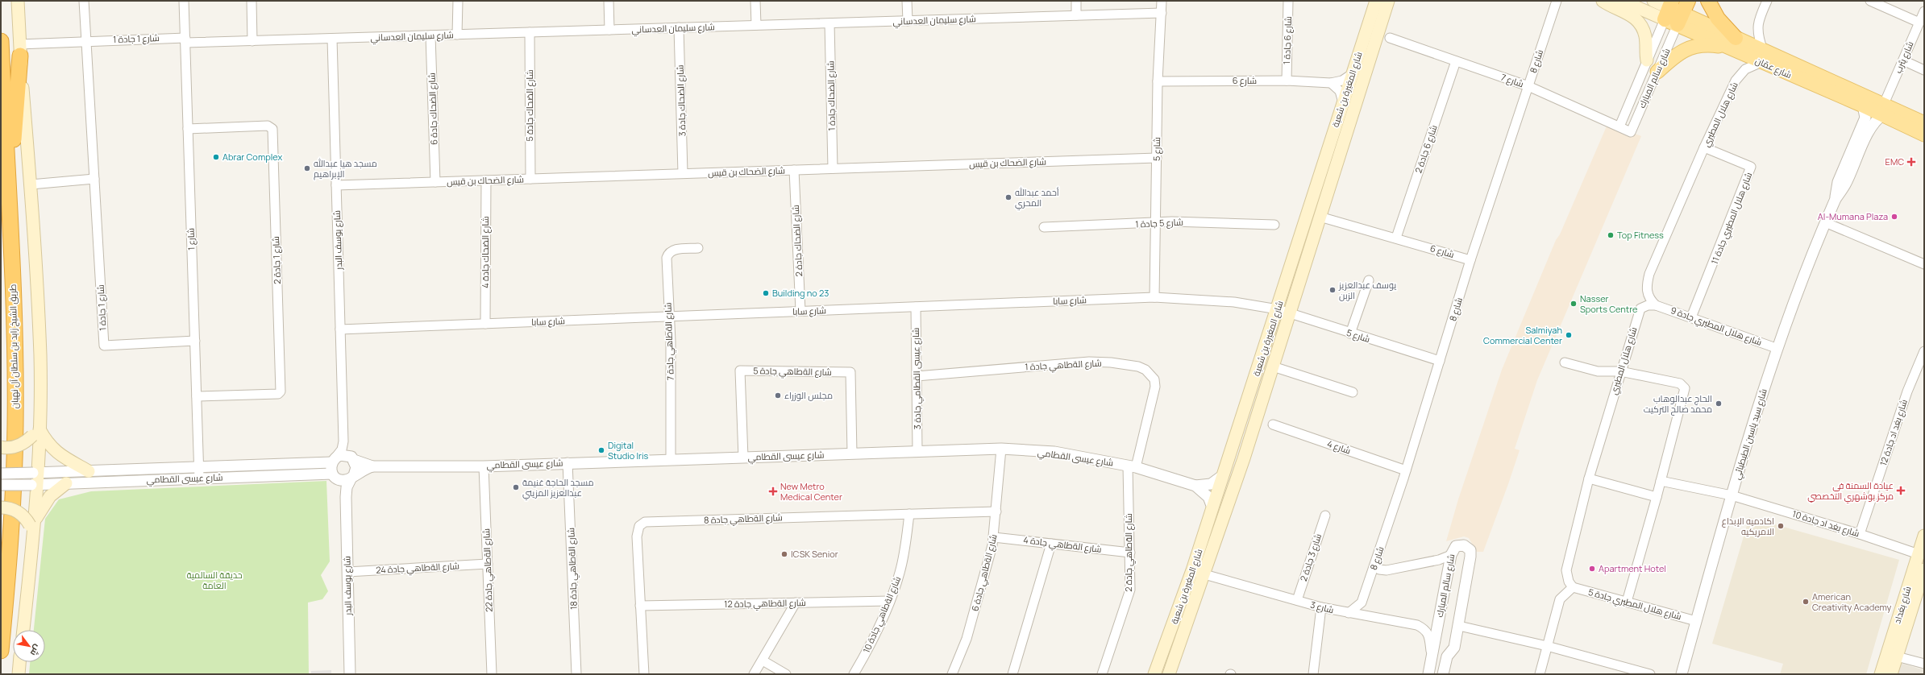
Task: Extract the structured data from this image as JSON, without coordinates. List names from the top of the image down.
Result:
{
  "streets": {
    "highway": ["طريق الشيخ زايد بن سلطان آل نهيان"],
    "main road": ["شارع عمّان", "شارع المغيرة بن شعبة", "شارع بغداد"],
    "street": [
      "شارع سليمان العدساني",
      "شارع 1 جادة 1",
      "شارع 6 جادة 1",
      "شارع يثرب",
      "شارع 8",
      "شارع سالم المبارك",
      "شارع 6",
      "شارع 7",
      "شارع الضحاك جادة 1",
      "شارع الضحاك جادة 3",
      "شارع الضحاك جادة 5",
      "شارع الضحاك جادة 6",
      "شارع هلال المطيري",
      "شارع 5",
      "شارع 6 جادة 2",
      "شارع الضحاك بن قيس",
      "شارع هلال المطيري جادة 11",
      "شارع 5 جادة 1",
      "شارع 1",
      "شارع يوسف البدر",
      "شارع الضحاك جادة 2",
      "شارع الضحاك جادة 4",
      "شارع 1 جادة 2",
      "شارع سابا",
      "شارع هلال المطيري جادة 9",
      "شارع الةطاهي جادة 7",
      "شارع الةطاهي جادة 1",
      "شارع الةطاهي جادة 5",
      "شارع عيسى القطامي جادة 3",
      "شارع بغد اد جادة 12",
      "شارع سيد ياسين الطبطبائي",
      "شارع 4",
      "شارع عيسى القطامي",
      "شارع الةطاهي جادة 8",
      "شارع بغد اد جادة 10",
      "شارع الةطاهي جادة 4",
      "شارع الةطاهي جادة 2",
      "شارع 3 جادة 2",
      "شارع الةطاهي جادة 24",
      "شارع الةطاهي جادة 18",
      "شارع الةطاهي جادة 22",
      "شارع الةطاهي جادة 6",
      "شارع الةطاهي جادة 12",
      "شارع هلال المطيري جادة 5",
      "شارع 3",
      "شارع الةطاهي جادة 10"
    ]
  },
  "crossings": [
    ["شارع سليمان العدساني", "شارع 1 جادة 1"],
    ["شارع سليمان العدساني", "شارع الضحاك جادة 1"],
    ["شارع سليمان العدساني", "شارع الضحاك جادة 3"],
    ["شارع سليمان العدساني", "شارع الضحاك جادة 5"],
    ["شارع سليمان العدساني", "شارع الضحاك جادة 6"],
    ["شارع سليمان العدساني", "شارع 5"],
    ["شارع سليمان العدساني", "شارع 1"],
    ["شارع سليمان العدساني", "شارع يوسف البدر"],
    ["شارع 1 جادة 1", "شارع 1"],
    ["شارع 6 جادة 1", "شارع 6"],
    ["شارع يثرب", "شارع عمّان"],
    ["شارع يثرب", "شارع سيد ياسين الطبطبائي"],
    ["شارع 8", "شارع 6"],
    ["شارع 8", "شارع 7"],
    ["شارع 8", "شارع 5"],
    ["شارع 8", "شارع 4"],
    ["شارع 8", "شارع 3"],
    ["شارع عمّان", "شارع سالم المبارك"],
    ["شارع عمّان", "شارع هلال المطيري"],
    ["شارع عمّان", "شارع سيد ياسين الطبطبائي"],
    ["شارع سالم المبارك", "شارع 7"],
    ["شارع سالم المبارك", "شارع 3"],
    ["شارع 6", "شارع المغيرة بن شعبة"],
    ["شارع 6", "شارع 5"],
    ["شارع 6", "شارع 6 جادة 2"],
    ["شارع 7", "شارع 6 جادة 2"],
    ["شارع المغيرة بن شعبة", "شارع 5"],
    ["شارع المغيرة بن شعبة", "شارع سابا"],
    ["شارع المغيرة بن شعبة", "شارع عيسى القطامي"],
    ["شارع المغيرة بن شعبة", "شارع 3"],
    ["شارع الضحاك جادة 1", "شارع الضحاك بن قيس"],
    ["شارع الضحاك جادة 3", "شارع الضحاك بن قيس"],
    ["شارع الضحاك جادة 5", "شارع الضحاك بن قيس"],
    ["شارع الضحاك جادة 6", "شارع الضحاك بن قيس"],
    ["شارع هلال المطيري", "شارع هلال المطيري جادة 11"],
    ["شارع هلال المطيري", "شارع هلال المطيري جادة 9"],
    ["شارع هلال المطيري", "شارع هلال المطيري جادة 5"],
    ["شارع 5", "شارع الضحاك بن قيس"],
    ["شارع 5", "شارع 5 جادة 1"],
    ["شارع 5", "شارع سابا"],
    ["شارع الضحاك بن قيس", "شارع يوسف البدر"],
    ["شارع الضحاك بن قيس", "شارع الضحاك جادة 2"],
    ["شارع الضحاك بن قيس", "شارع الضحاك جادة 4"],
    ["شارع هلال المطيري جادة 11", "شارع هلال المطيري جادة 9"],
    ["شارع 1", "شارع 1 جادة 2"],
    ["شارع 1", "شارع عيسى القطامي"],
    ["شارع يوسف البدر", "شارع سابا"],
    ["شارع يوسف البدر", "شارع عيسى القطامي"],
    ["شارع يوسف البدر", "شارع الةطاهي جادة 24"],
    ["شارع الضحاك جادة 2", "شارع سابا"],
    ["شارع الضحاك جادة 4", "شارع سابا"],
    ["شارع سابا", "شارع الةطاهي جادة 7"],
    ["شارع سابا", "شارع عيسى القطامي جادة 3"],
    ["شارع هلال المطيري جادة 9", "شارع سيد ياسين الطبطبائي"],
    ["شارع الةطاهي جادة 7", "شارع عيسى القطامي"],
    ["شارع الةطاهي جادة 1", "شارع عيسى القطامي جادة 3"],
    ["شارع الةطاهي جادة 1", "شارع عيسى القطامي"],
    ["شارع الةطاهي جادة 1", "شارع الةطاهي جادة 2"],
    ["شارع الةطاهي جادة 5", "شارع عيسى القطامي"],
    ["شارع عيسى القطامي جادة 3", "شارع عيسى القطامي"],
    ["شارع بغد اد جادة 12", "شارع بغد اد جادة 10"],
    ["شارع سيد ياسين الطبطبائي", "شارع بغد اد جادة 10"],
    ["شارع سيد ياسين الطبطبائي", "شارع هلال المطيري جادة 5"],
    ["شارع عيسى القطامي", "شارع الةطاهي جادة 2"],
    ["شارع عيسى القطامي", "شارع الةطاهي جادة 18"],
    ["شارع عيسى القطامي", "شارع الةطاهي جادة 22"],
    ["شارع عيسى القطامي", "شارع الةطاهي جادة 6"],
    ["شارع الةطاهي جادة 8", "شارع الةطاهي جادة 6"],
    ["شارع الةطاهي جادة 8", "شارع الةطاهي جادة 12"],
    ["شارع الةطاهي جادة 8", "شارع الةطاهي جادة 10"],
    ["شارع بغد اد جادة 10", "شارع بغداد"],
    ["شارع الةطاهي جادة 4", "شارع الةطاهي جادة 2"],
    ["شارع الةطاهي جادة 4", "شارع الةطاهي جادة 6"],
    ["شارع 3 جادة 2", "شارع 3"],
    ["شارع الةطاهي جادة 24", "شارع الةطاهي جادة 22"],
    ["شارع الةطاهي جادة 12", "شارع الةطاهي جادة 10"]
  ],
  "parks": ["حديقة السالمية العامة"],
  "places": {
    "other": [
      "Abrar Complex",
      "مسجد هيا عبدالله الإبراهيم",
      "أحمد عبدالله المحري",
      "Al-Mumana Plaza",
      "Top Fitness",
      "يوسف عبدالعزيز الزبن",
      "Building no 23",
      "Nasser Sports Centre",
      "Salmiyah Commercial Center",
      "مجلس الوزراء",
      "الحاج عبدالوهاب محمد صالح التركيت",
      "Digital Studio Iris",
      "مسجد الحاجة غنيمة عبدالعزيز المزيني",
      "اكادميه الإبداع الامريكيه",
      "ICSK Senior",
      "Apartment Hotel",
      "American Creativity Academy"
    ],
    "health": ["EMC", "عيادة السمنة في مركز بوشهري التخصصي", "New Metro Medical Center"]
  },
  "north": "bottom right"
}
